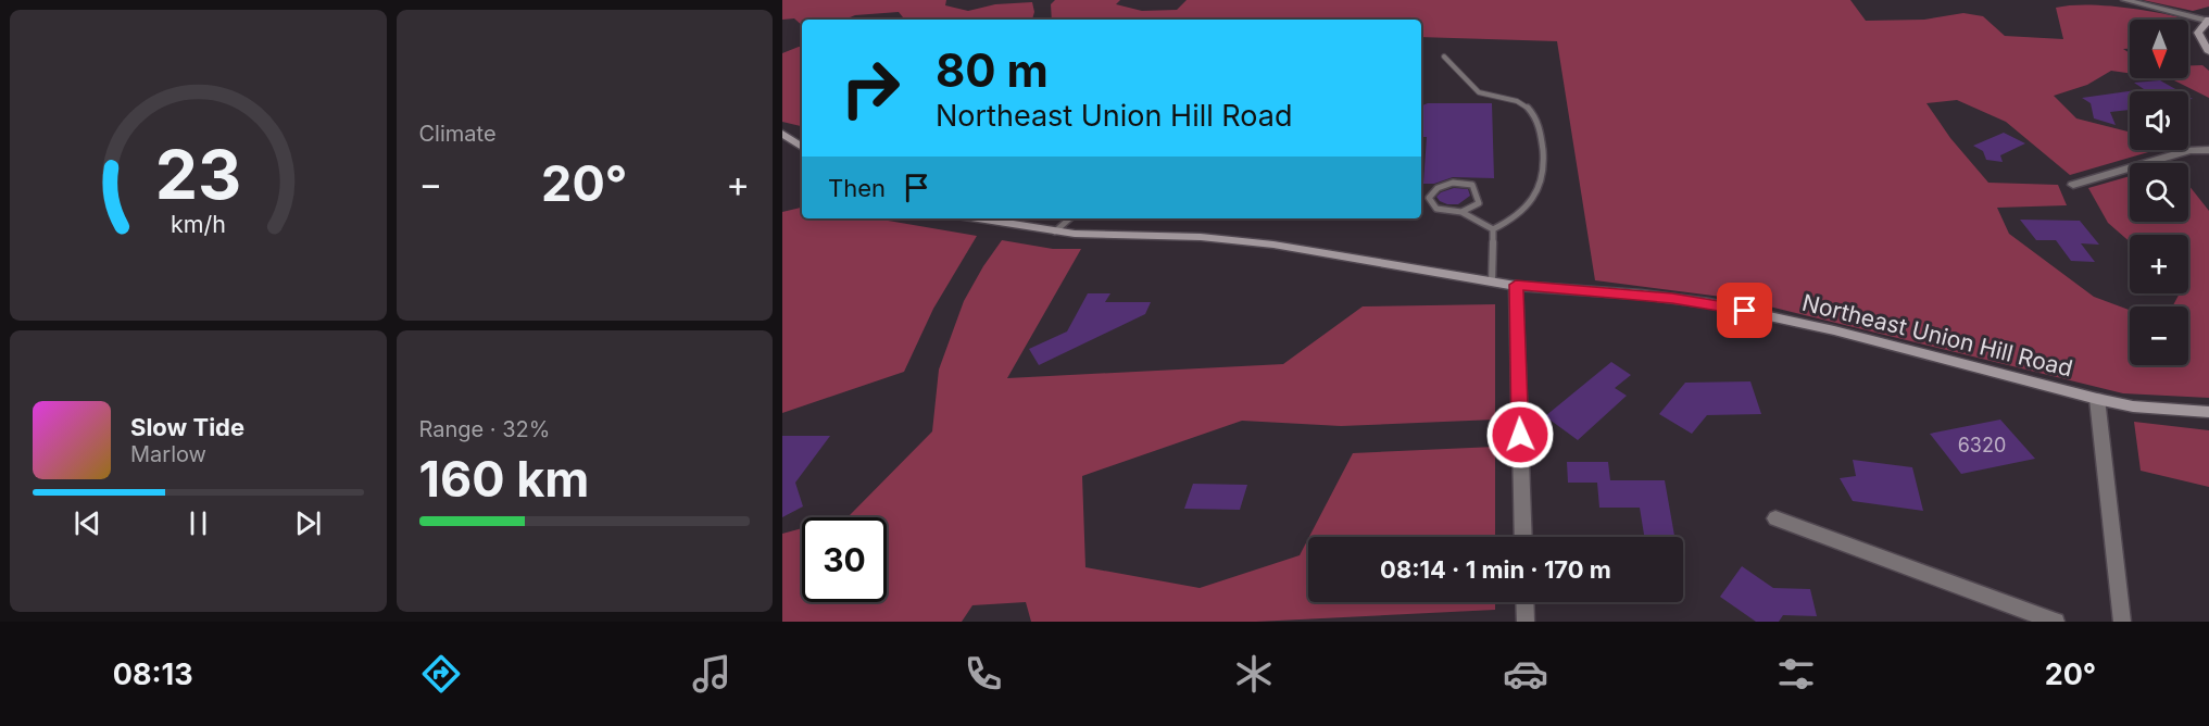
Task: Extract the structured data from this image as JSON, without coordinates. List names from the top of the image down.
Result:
{
  "streets": {
    "street": ["Northeast Union Hill Road"]
  },
  "house_numbers": ["6320"],
  "north": "bottom",
  "page": {
    "tile": [
      "Climate",
      ["Range · 32%", "160 km"]
    ],
    "map_buttons": ["+", "−"],
    "turn": ["80 m", "Northeast Union Hill Road"],
    "heat": ["−", "20°", "+"],
    "then": "Then",
    "song": ["Slow Tide", "Marlow"],
    "limit": "30",
    "trip": "08:14 · 1 min · 170 m",
    "tabs": ["08:13", "20°"],
    "gauge": ["23", "km/h"]
  }
}
